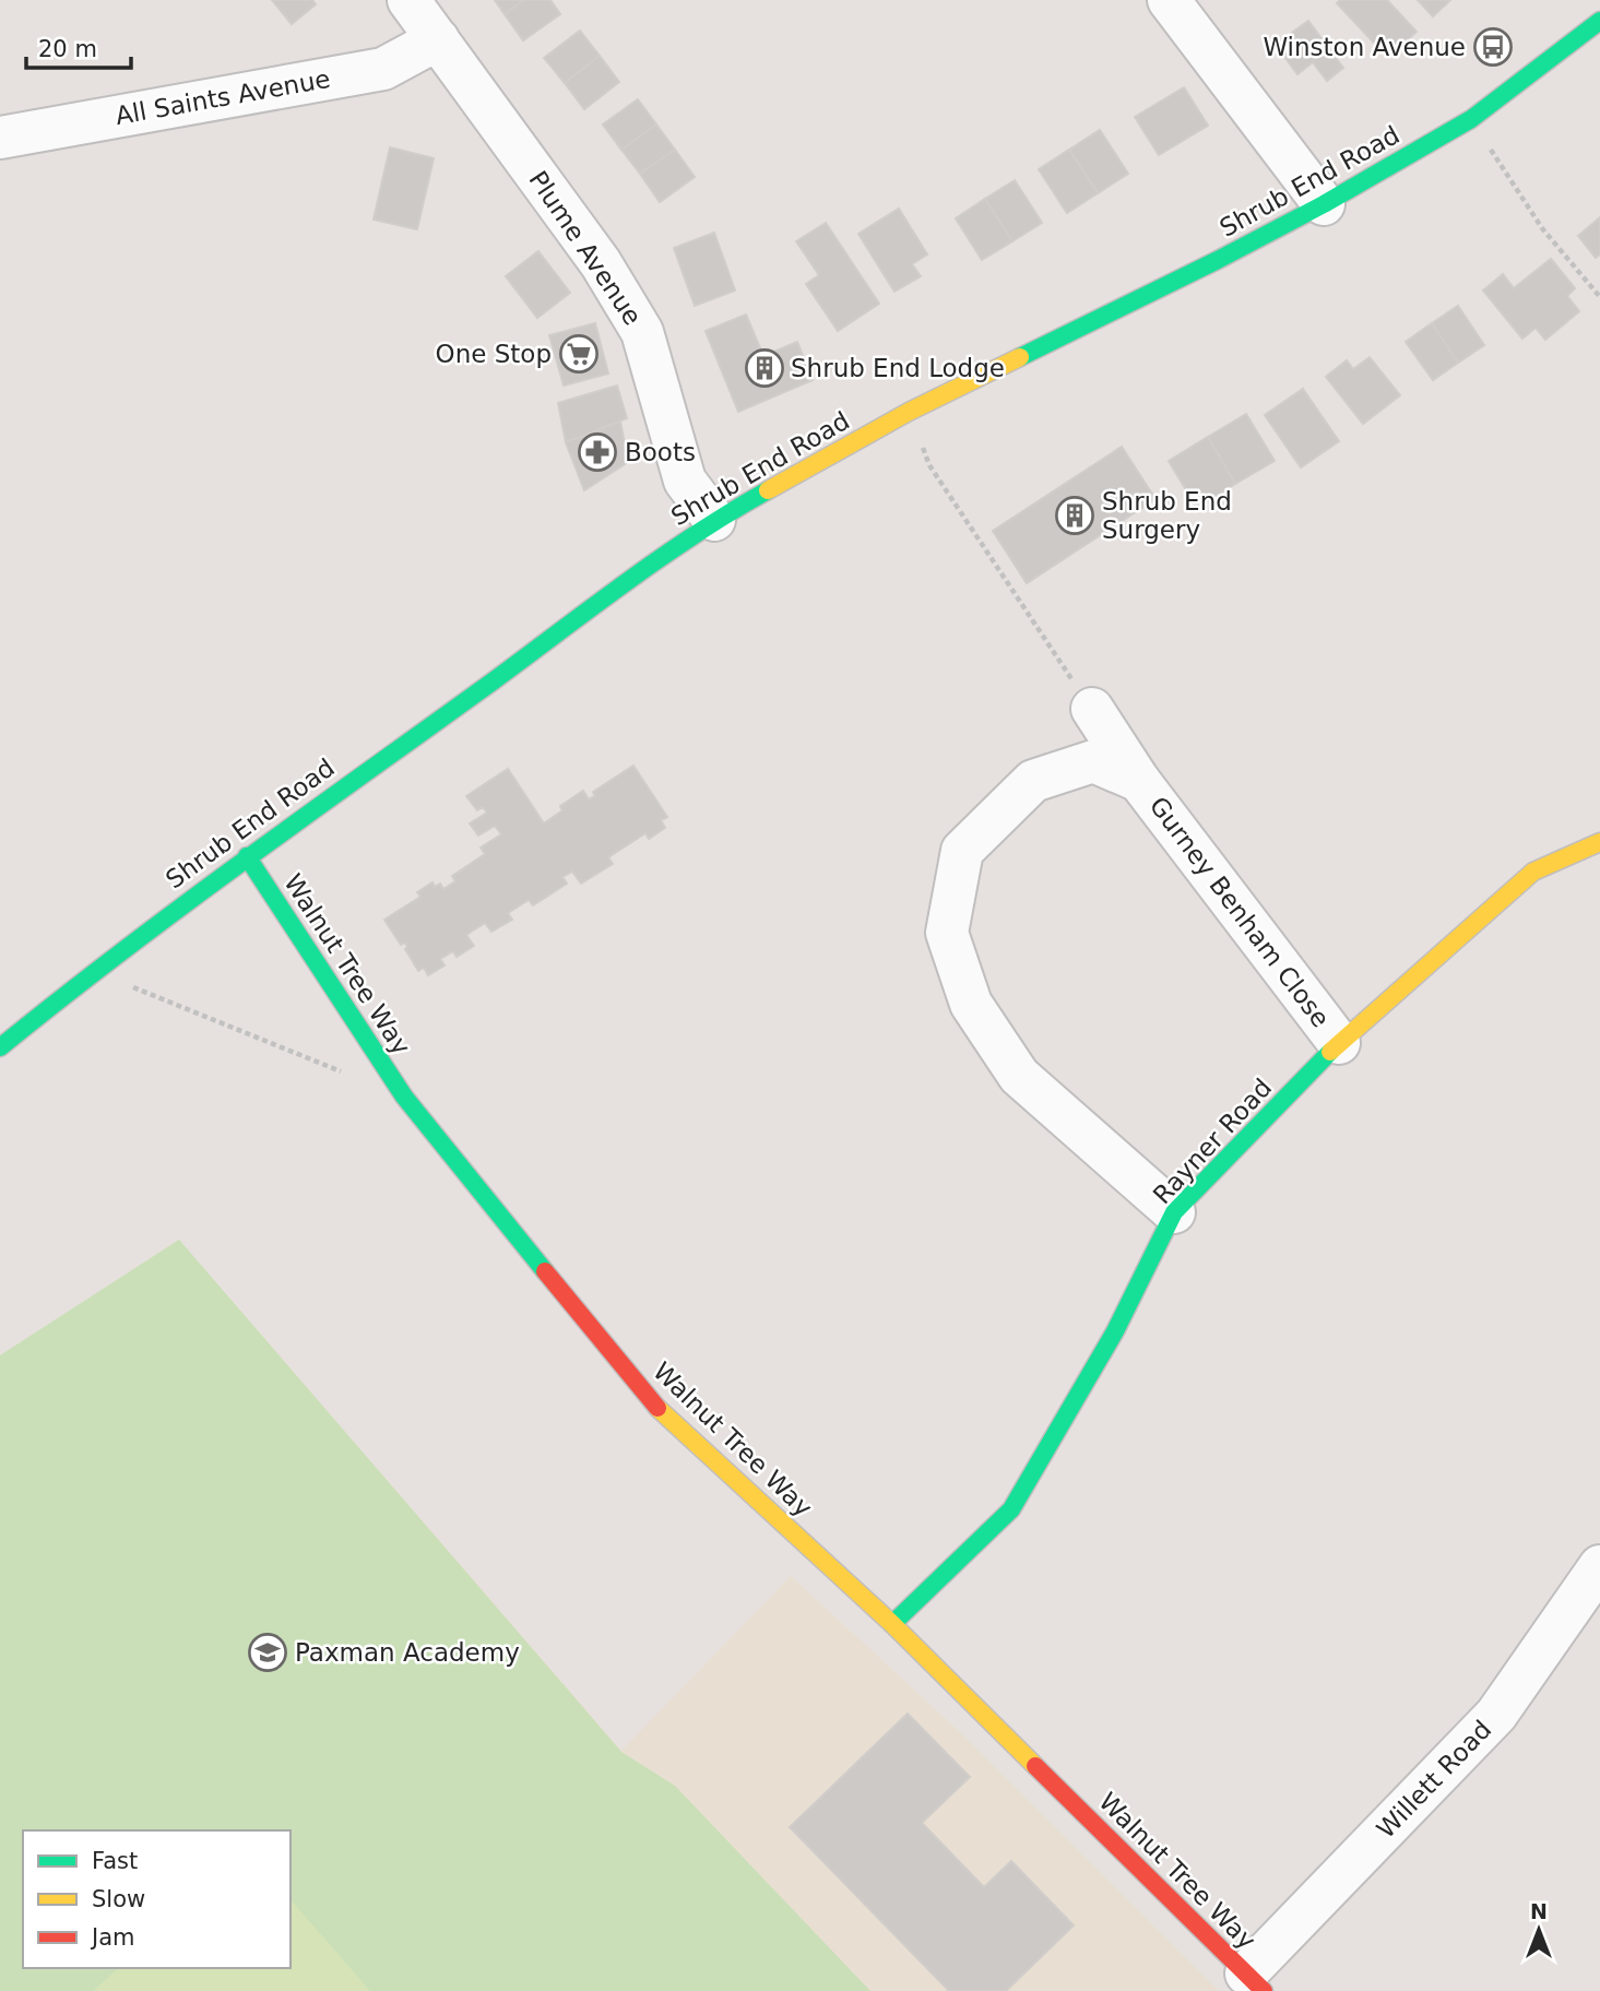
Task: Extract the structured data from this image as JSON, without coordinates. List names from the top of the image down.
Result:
{
  "streets": {
    "street": [
      "All Saints Avenue",
      "Shrub End Road",
      "Plume Avenue",
      "Gurney Benham Close",
      "Walnut Tree Way",
      "Rayner Road",
      "Willett Road"
    ]
  },
  "crossings": [
    ["All Saints Avenue", "Plume Avenue"],
    ["Shrub End Road", "Plume Avenue"],
    ["Shrub End Road", "Walnut Tree Way"],
    ["Gurney Benham Close", "Rayner Road"],
    ["Walnut Tree Way", "Rayner Road"],
    ["Walnut Tree Way", "Willett Road"]
  ],
  "places": {
    "bus stop": ["Winston Avenue"],
    "supermarket": ["One Stop"],
    "building": ["Shrub End Lodge", "Shrub End Surgery"],
    "pharmacy": ["Boots"],
    "school or university": ["Paxman Academy"]
  },
  "legend": ["Fast", "Slow", "Jam"],
  "scale_bar": "20 m",
  "north": "top"
}
